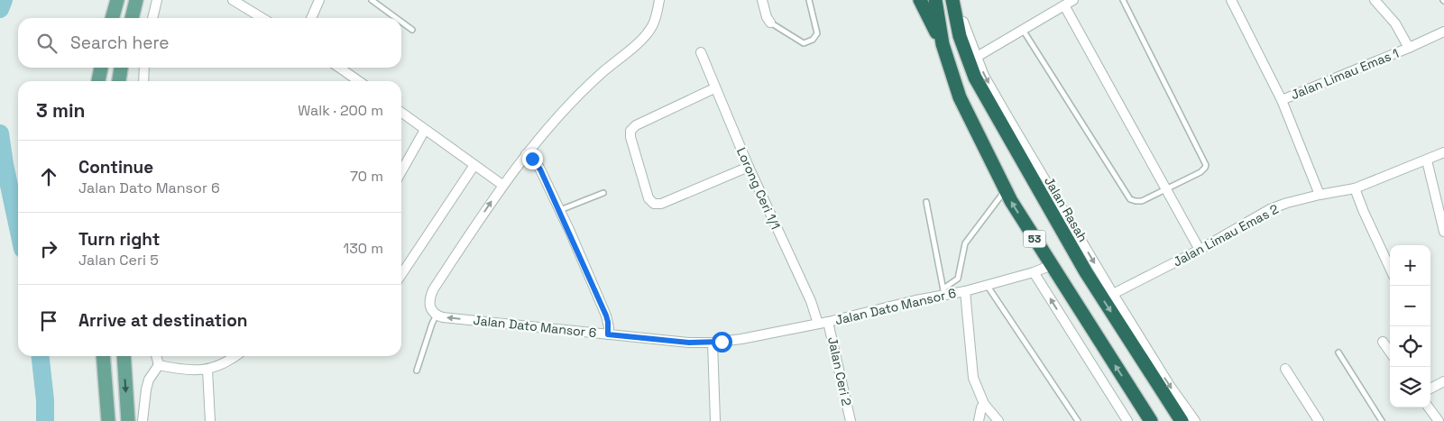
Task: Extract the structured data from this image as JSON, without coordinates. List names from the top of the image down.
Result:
{
  "streets": {
    "highway": ["Jalan Rasah", "53"],
    "street": [
      "Jalan Limau Emas 1",
      "Lorong Ceri 1/1",
      "Jalan Limau Emas 2",
      "Jalan Dato Mansor 6",
      "Jalan Ceri 2"
    ]
  },
  "crossings": [
    ["Jalan Limau Emas 1", "Jalan Limau Emas 2"],
    ["Lorong Ceri 1/1", "Jalan Dato Mansor 6"],
    ["53", "Jalan Dato Mansor 6"],
    ["Jalan Dato Mansor 6", "Jalan Ceri 2"]
  ],
  "page": {
    "search": "Search here",
    "heading": ["3 min", "Walk · 200 m"],
    "list": [
      ["Continue", "Jalan Dato Mansor 6", "70 m"],
      ["Turn right", "Jalan Ceri 5", "130 m"],
      "Arrive at destination"
    ],
    "map_buttons": ["+", "−"]
  }
}
